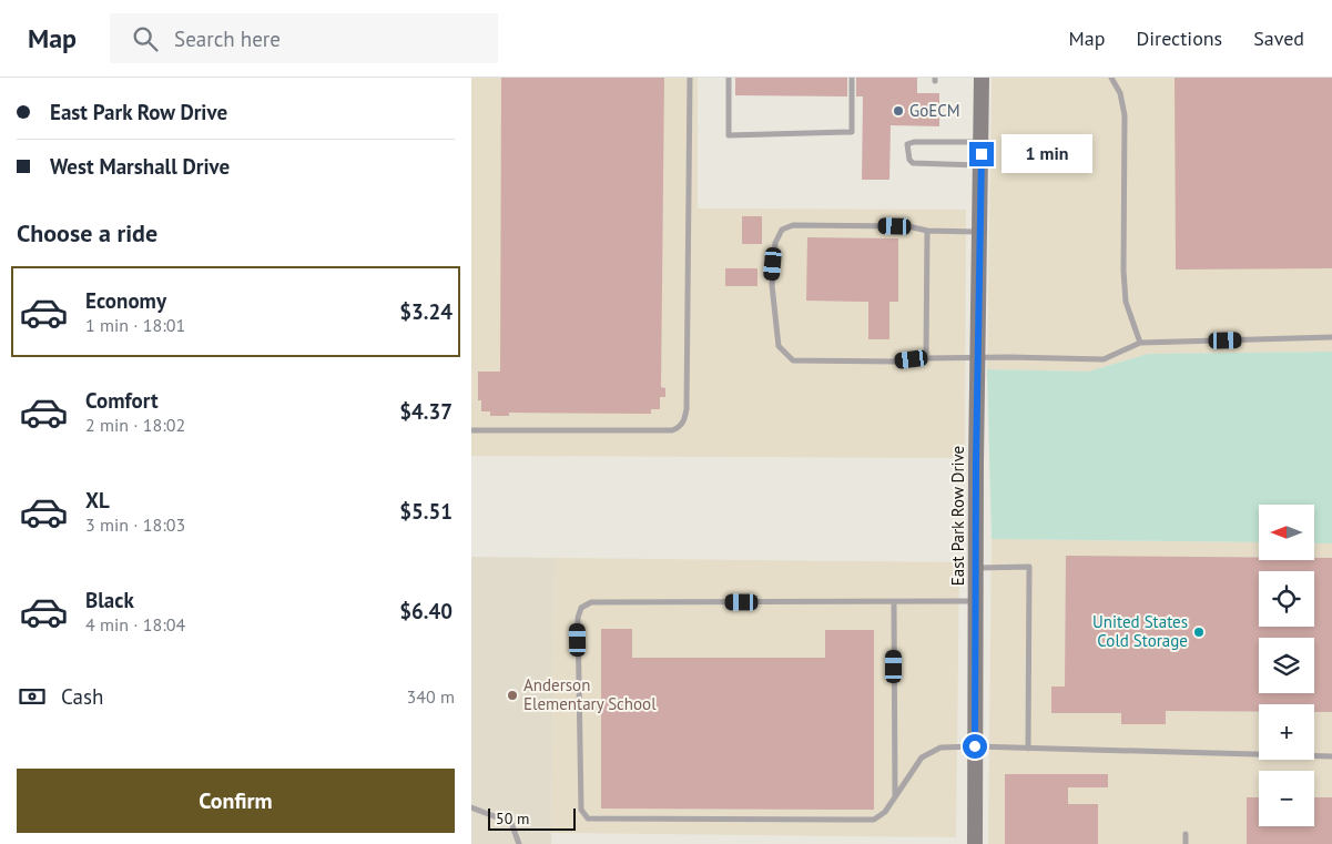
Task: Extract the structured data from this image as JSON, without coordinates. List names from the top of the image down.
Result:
{
  "streets": {
    "main road": ["East Park Row Drive"]
  },
  "places": ["GoECM", "United States Cold Storage", "Anderson Elementary School"],
  "scale_bar": "50 m",
  "north": "left",
  "page": {
    "header": "Map",
    "search": "Search here",
    "nav": ["Map", "Directions", "Saved"],
    "banner": ["East Park Row Drive", "West Marshall Drive"],
    "bubble": "1 min",
    "heading": "Choose a ride",
    "list": [
      {
        "name": "Economy",
        "note": "1 min · 18:01",
        "value": "$3.24"
      },
      {
        "name": "Comfort",
        "note": "2 min · 18:02",
        "value": "$4.37"
      },
      {
        "name": "XL",
        "note": "3 min · 18:03",
        "value": "$5.51"
      },
      {
        "name": "Black",
        "note": "4 min · 18:04",
        "value": "$6.40"
      }
    ],
    "map_buttons": ["+", "−"],
    "pay": ["Cash", "340 m"],
    "buttons": "Confirm",
    "scale": "50 m"
  }
}
